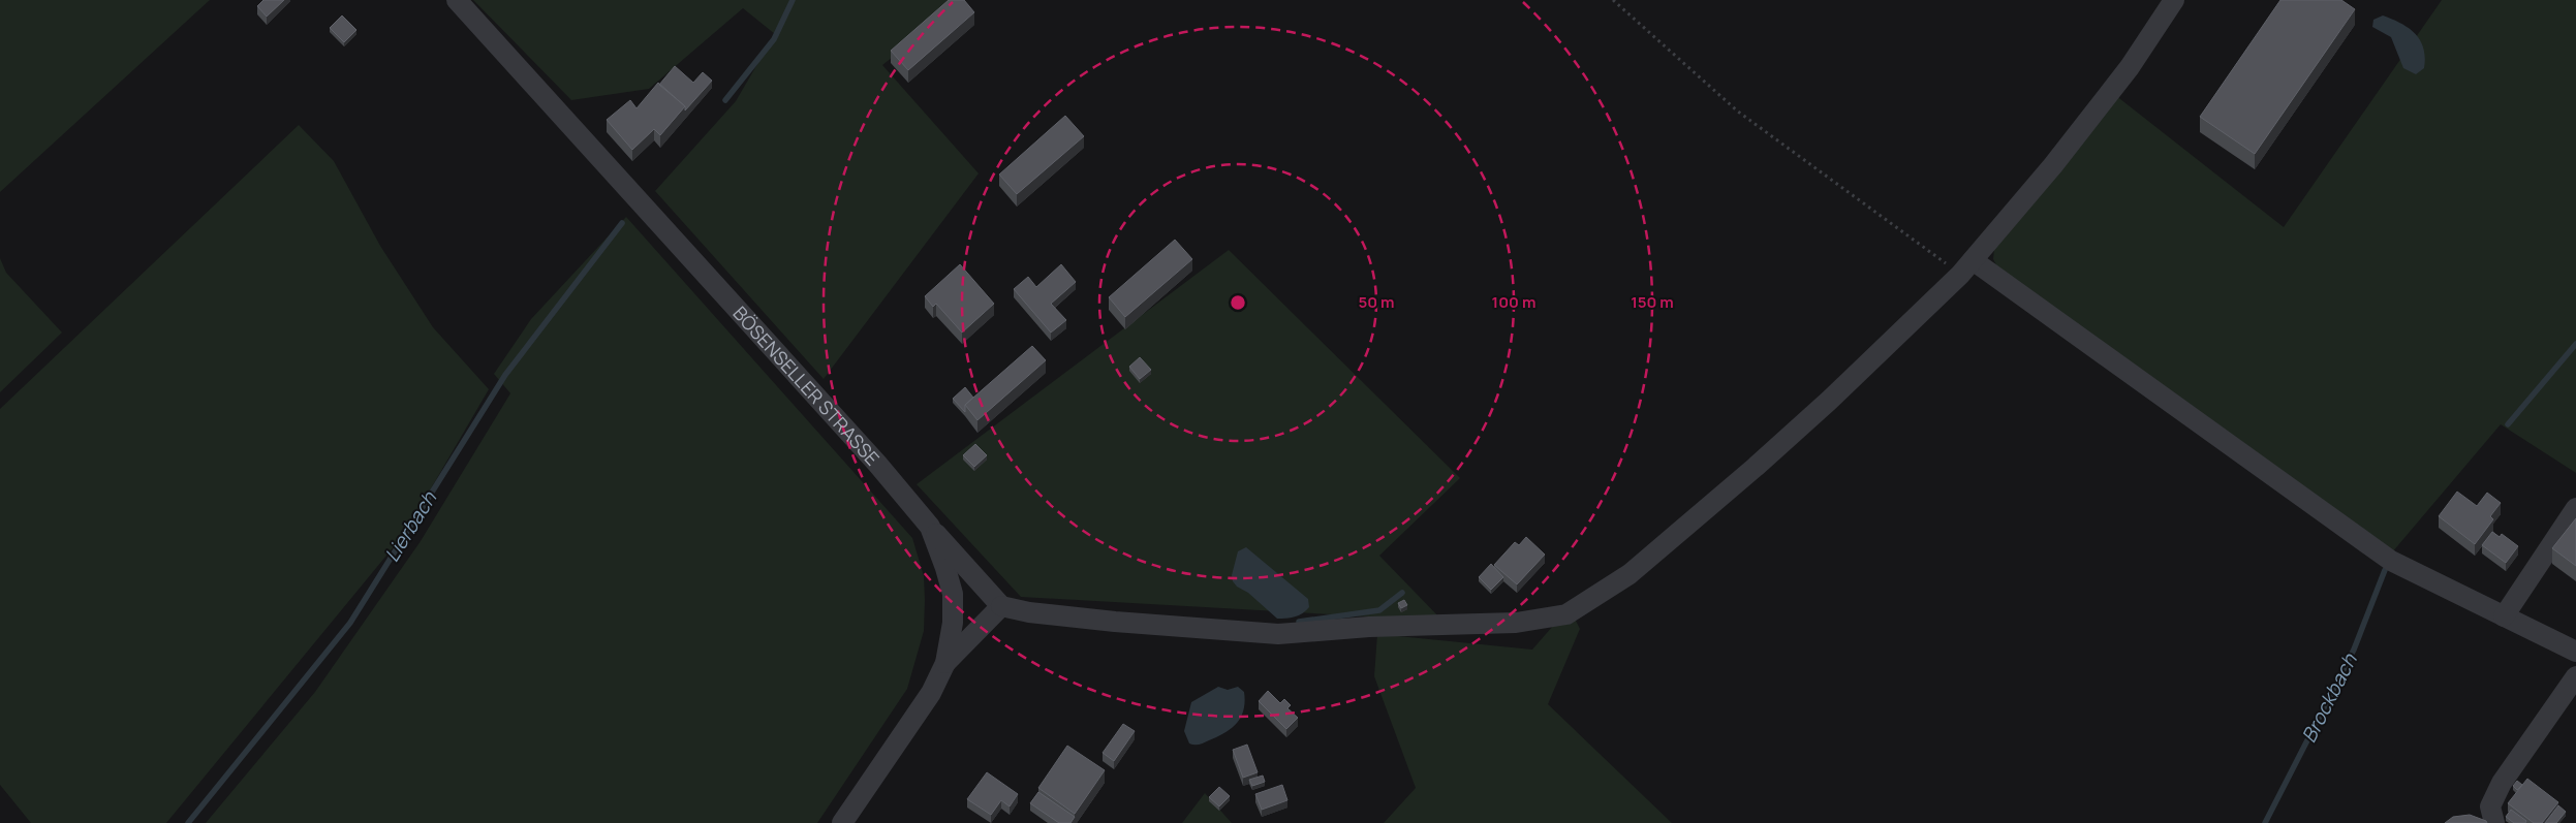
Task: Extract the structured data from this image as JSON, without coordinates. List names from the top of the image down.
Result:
{
  "streets": {
    "street": ["BÖSENSELLER STRASSE"]
  },
  "water": ["Lierbach", "Brockbach"],
  "rings": ["50 m", "100 m", "150 m"]
}
